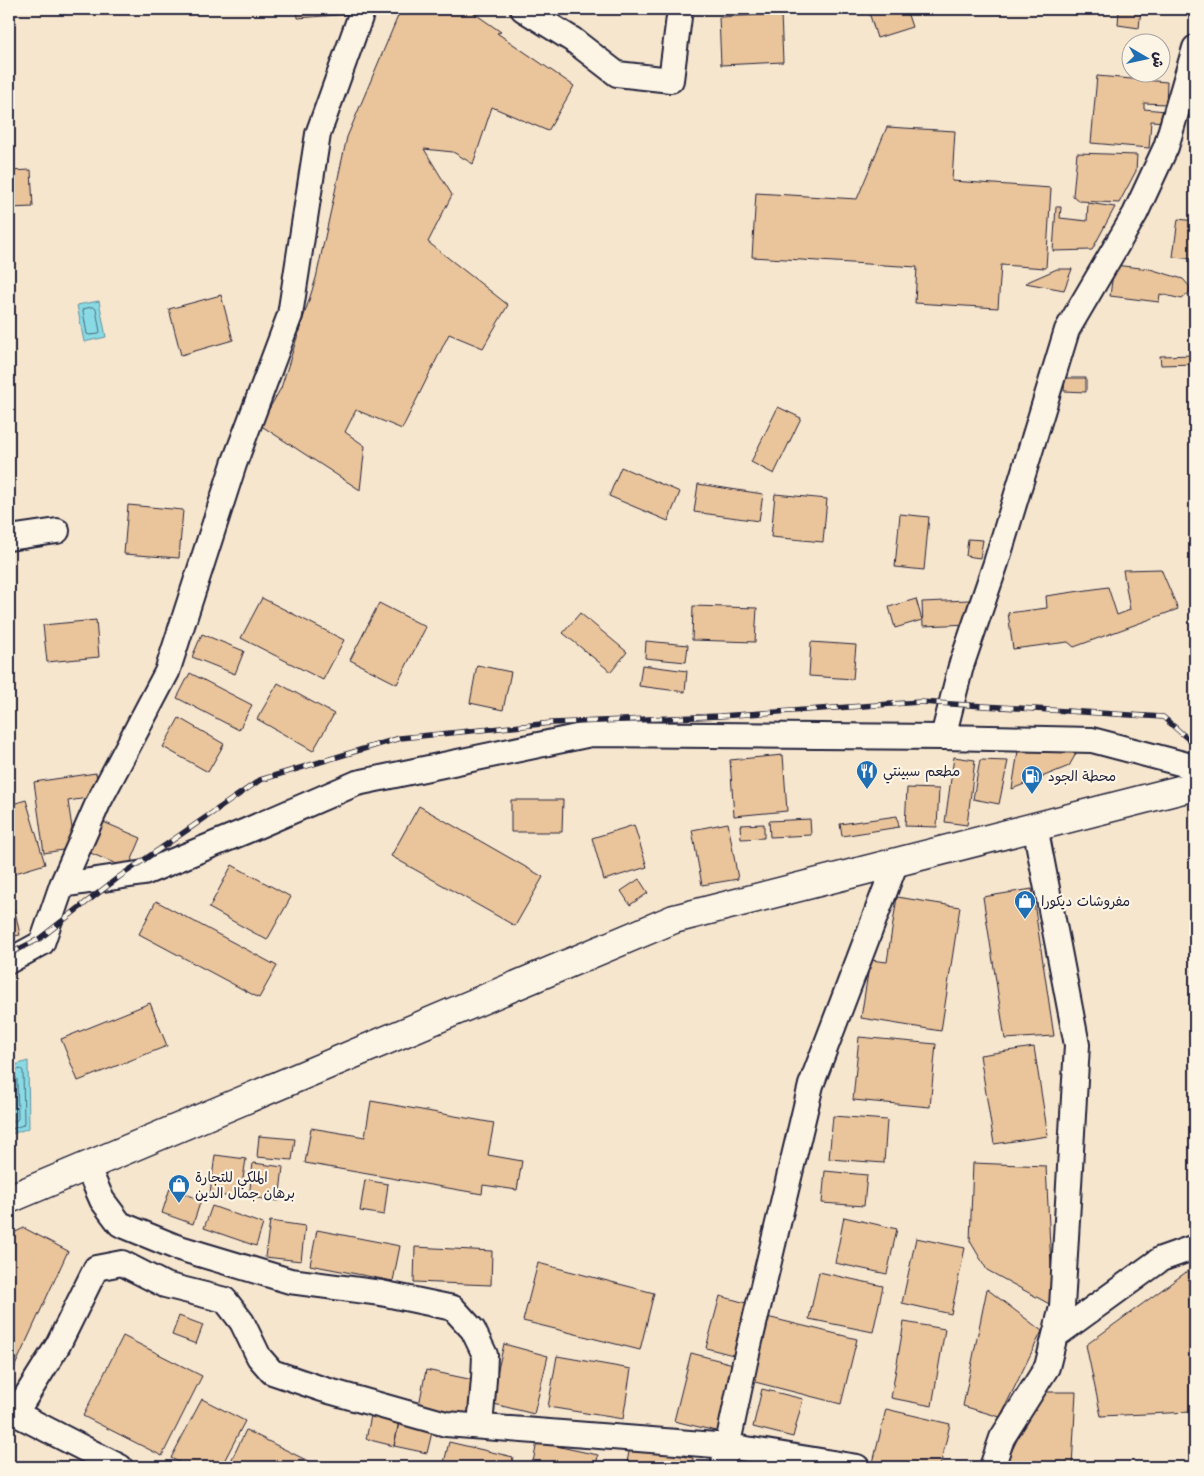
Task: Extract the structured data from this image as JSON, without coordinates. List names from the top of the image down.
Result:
{
  "places": {
    "restaurant": ["مطعم سبينتي"],
    "fuel station": ["محطة الجود"],
    "shop": ["مفروشات ديكورا", "الملكي للتجارة برهان جمال الدين"]
  },
  "north": "right"
}
